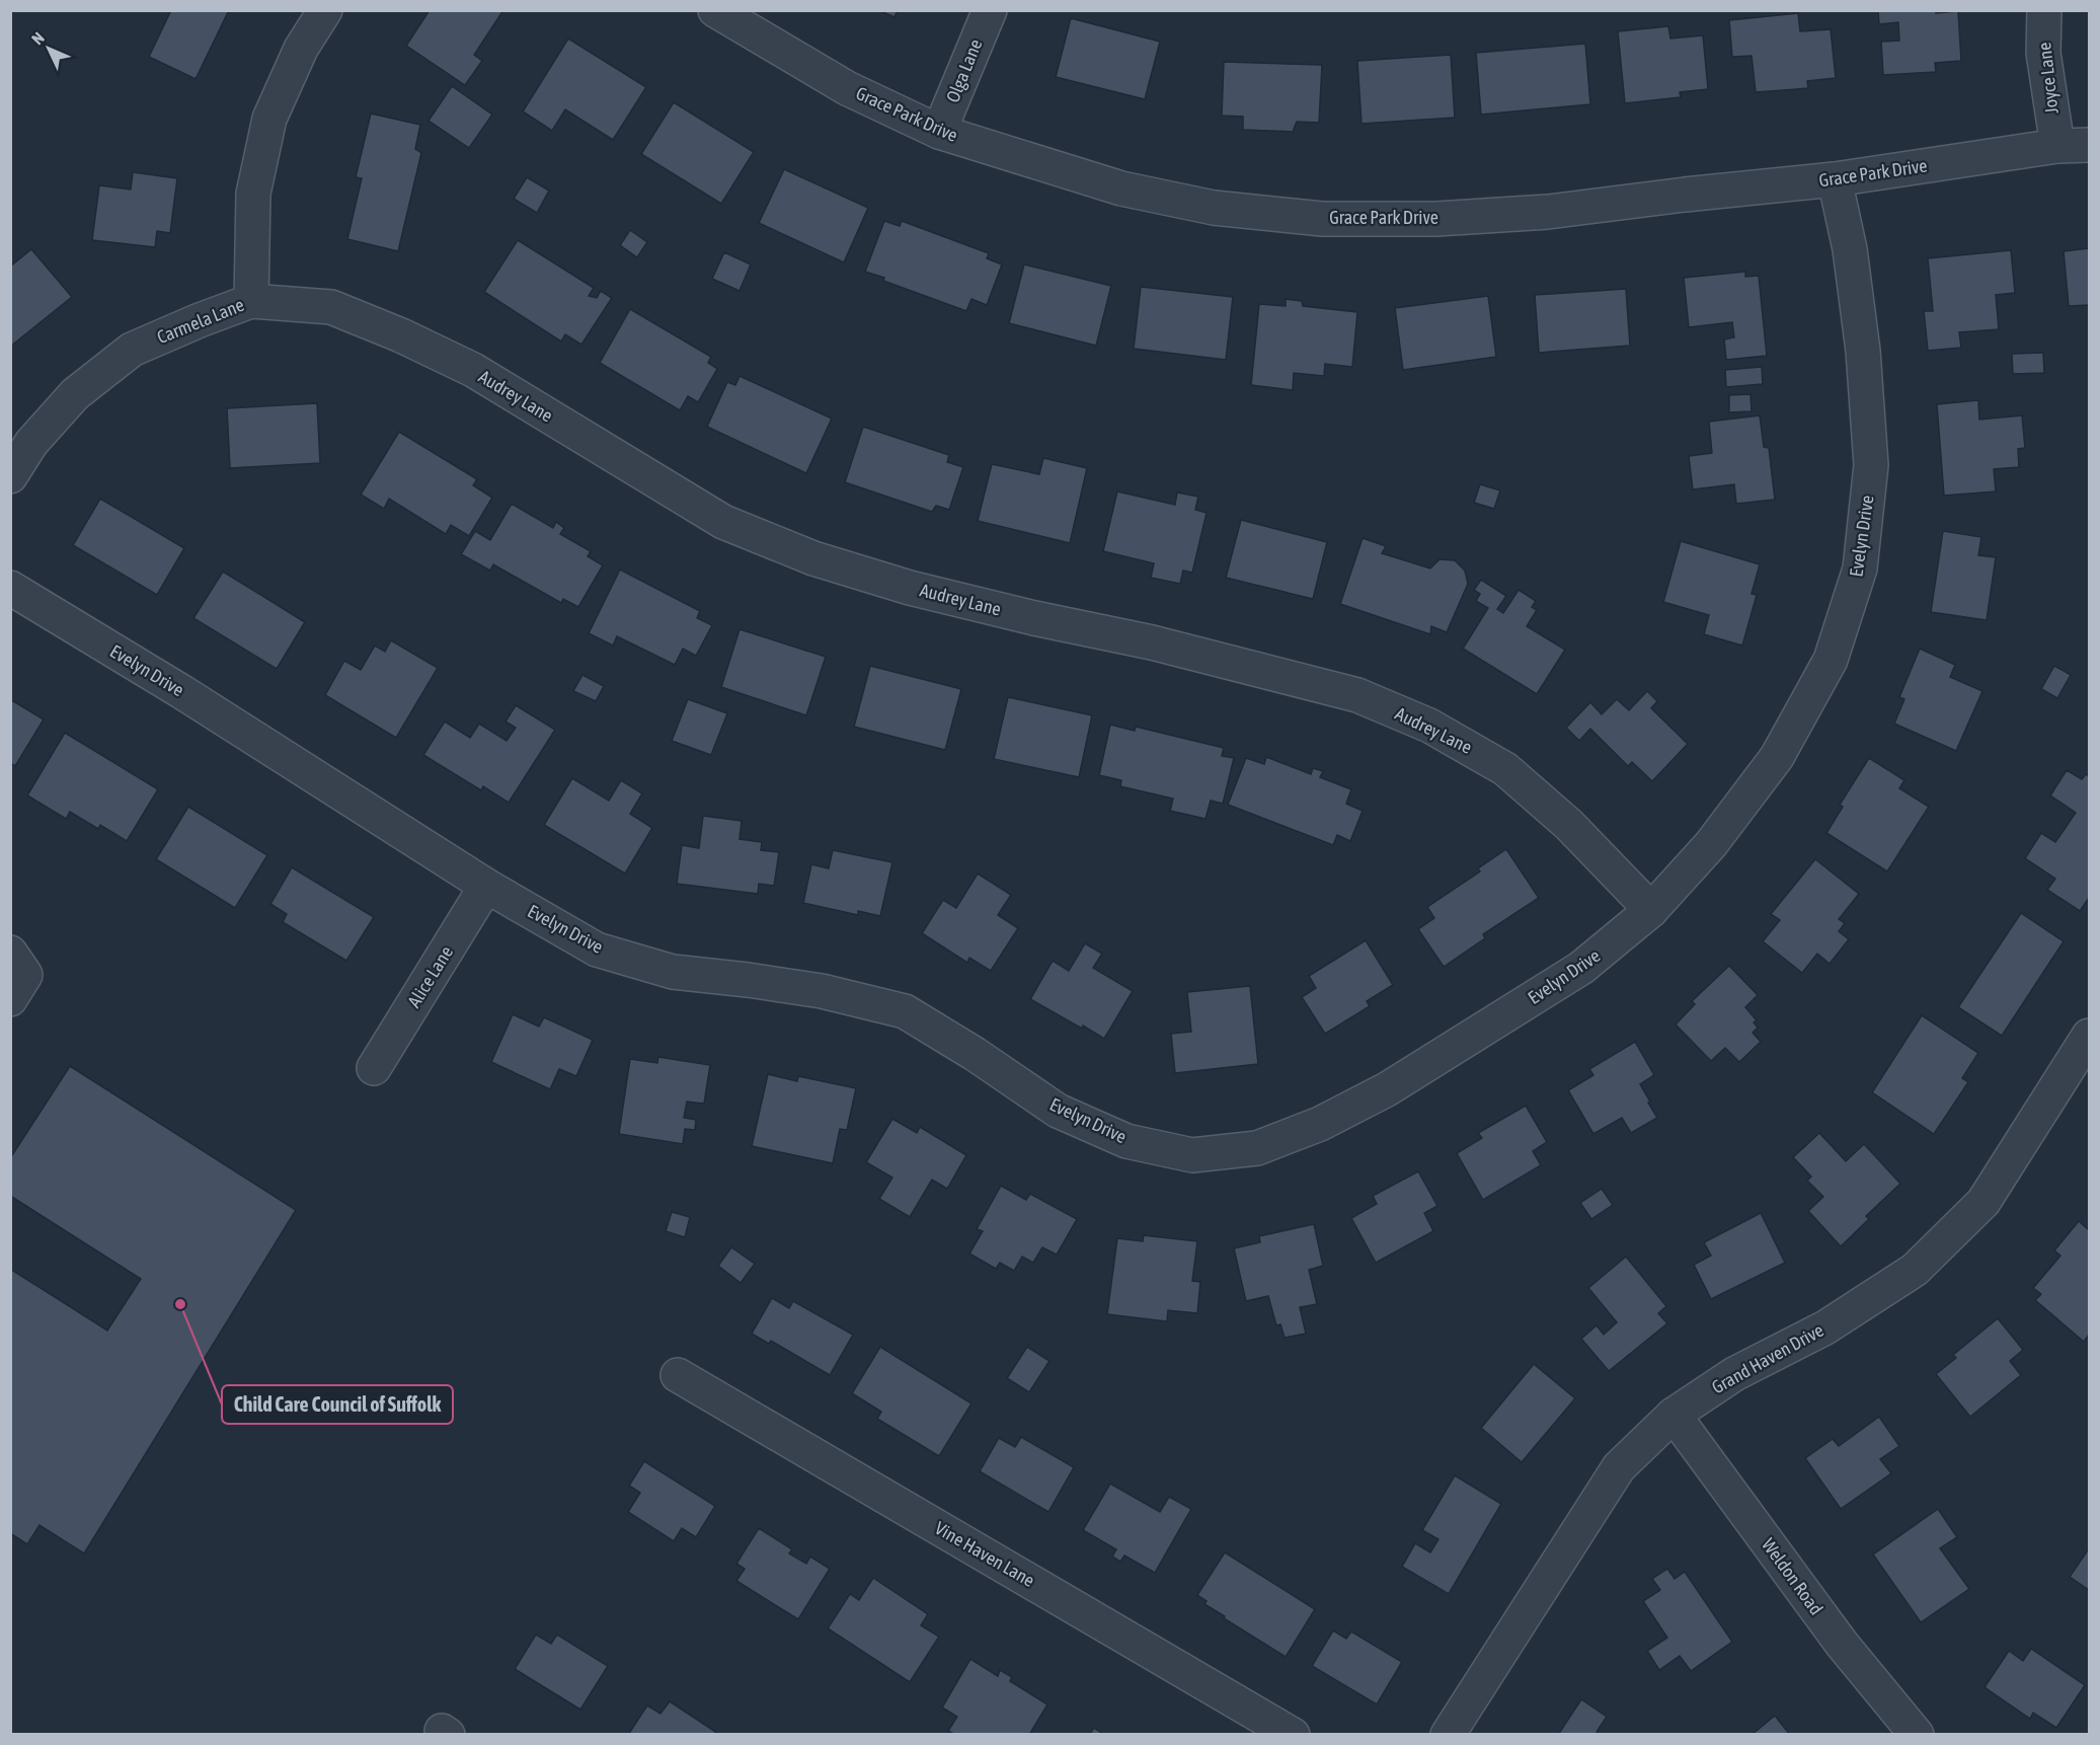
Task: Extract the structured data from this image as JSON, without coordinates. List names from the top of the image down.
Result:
{
  "streets": {
    "street": [
      "Olga Lane",
      "Joyce Lane",
      "Grace Park Drive",
      "Carmela Lane",
      "Audrey Lane",
      "Evelyn Drive",
      "Alice Lane",
      "Grand Haven Drive",
      "Vine Haven Lane",
      "Weldon Road"
    ]
  },
  "crossings": [
    ["Olga Lane", "Grace Park Drive"],
    ["Joyce Lane", "Grace Park Drive"],
    ["Grace Park Drive", "Evelyn Drive"],
    ["Carmela Lane", "Audrey Lane"],
    ["Audrey Lane", "Evelyn Drive"],
    ["Evelyn Drive", "Alice Lane"],
    ["Grand Haven Drive", "Weldon Road"]
  ],
  "places": ["Child Care Council of Suffolk"],
  "north": "top left"
}
